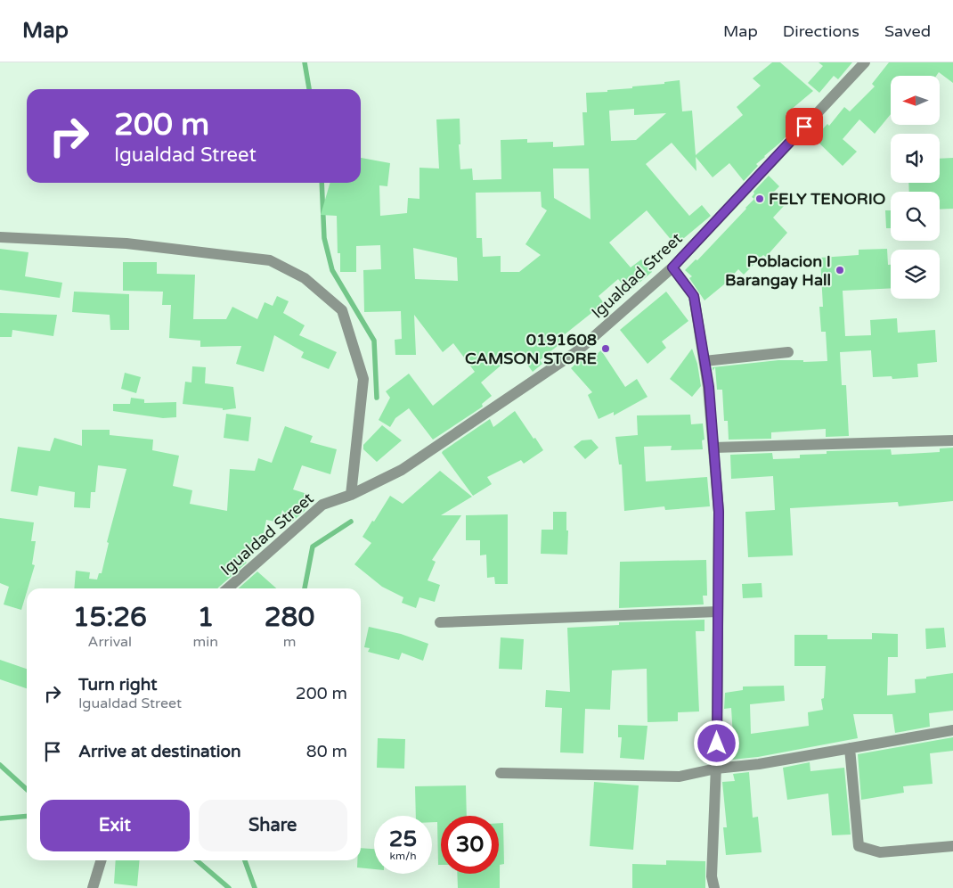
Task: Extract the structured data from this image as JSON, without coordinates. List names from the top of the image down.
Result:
{
  "streets": {
    "street": ["Igualdad Street"]
  },
  "places": ["FELY TENORIO", "Poblacion I Barangay Hall", "0191608 CAMSON STORE"],
  "north": "left",
  "page": {
    "header": "Map",
    "nav": ["Map", "Directions", "Saved"],
    "turn": ["200 m", "Igualdad Street"],
    "eta": [
      "15:26",
      "Arrival",
      "1",
      "min",
      "280",
      "m"
    ],
    "list": [
      {
        "name": "Turn right",
        "note": "Igualdad Street",
        "value": "200 m"
      },
      {
        "name": "Arrive at destination",
        "value": "80 m"
      }
    ],
    "buttons": ["Exit", "Share"],
    "speed": "25 km/h",
    "limit": "30"
  }
}
